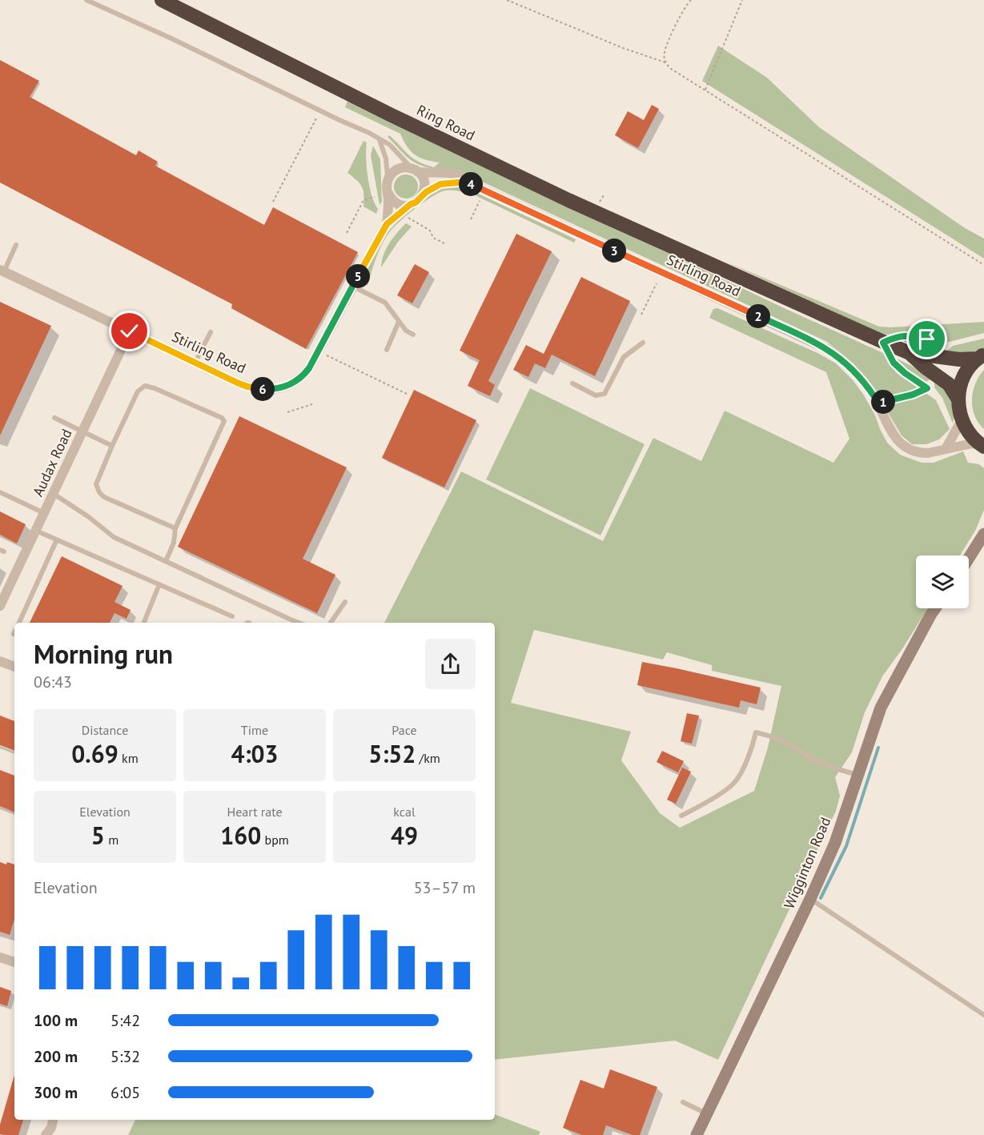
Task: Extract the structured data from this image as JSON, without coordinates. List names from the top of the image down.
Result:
{
  "streets": {
    "highway": ["Ring Road"],
    "main road": ["Wigginton Road"],
    "street": ["Stirling Road", "Audax Road"]
  },
  "crossings": [
    ["Stirling Road", "Audax Road"]
  ],
  "page": {
    "pins": [
      "4",
      "3",
      "5",
      "2",
      "6",
      "1"
    ],
    "heading": ["Morning run", "06:43"],
    "stats": [
      ["Distance", "0.69 km"],
      ["Time", "4:03"],
      ["Pace", "5:52 /km"],
      ["Elevation", "5 m"],
      ["Heart rate", "160 bpm"],
      ["kcal", "49"]
    ],
    "chart": ["Elevation", "53–57 m"],
    "list": [
      {
        "name": "100 m",
        "note": "5:42"
      },
      {
        "name": "200 m",
        "note": "5:32"
      },
      {
        "name": "300 m",
        "note": "6:05"
      }
    ]
  }
}
